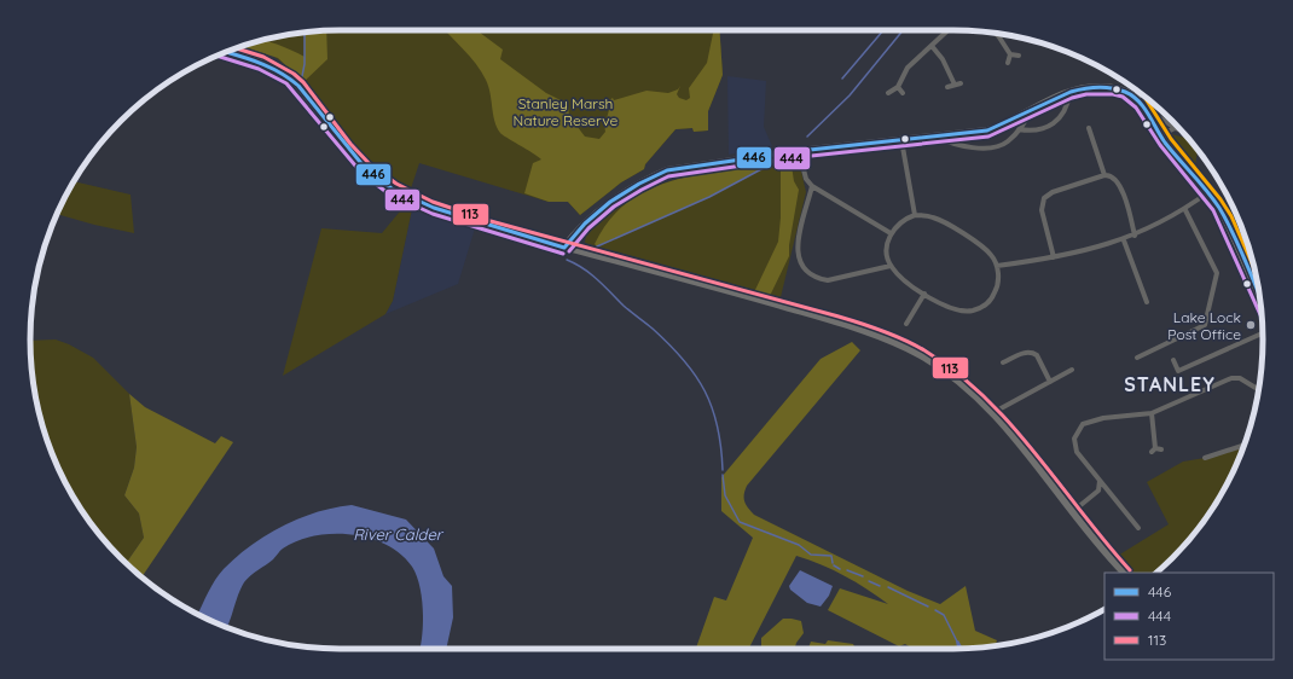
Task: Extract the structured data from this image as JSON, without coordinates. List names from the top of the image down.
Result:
{
  "districts": ["STANLEY"],
  "water": ["River Calder"],
  "parks": ["Stanley Marsh Nature Reserve"],
  "places": ["Lake Lock Post Office"],
  "lines": ["transit line 113", "transit line 446", "transit line 444"],
  "legend": ["446", "444", "113"]
}
